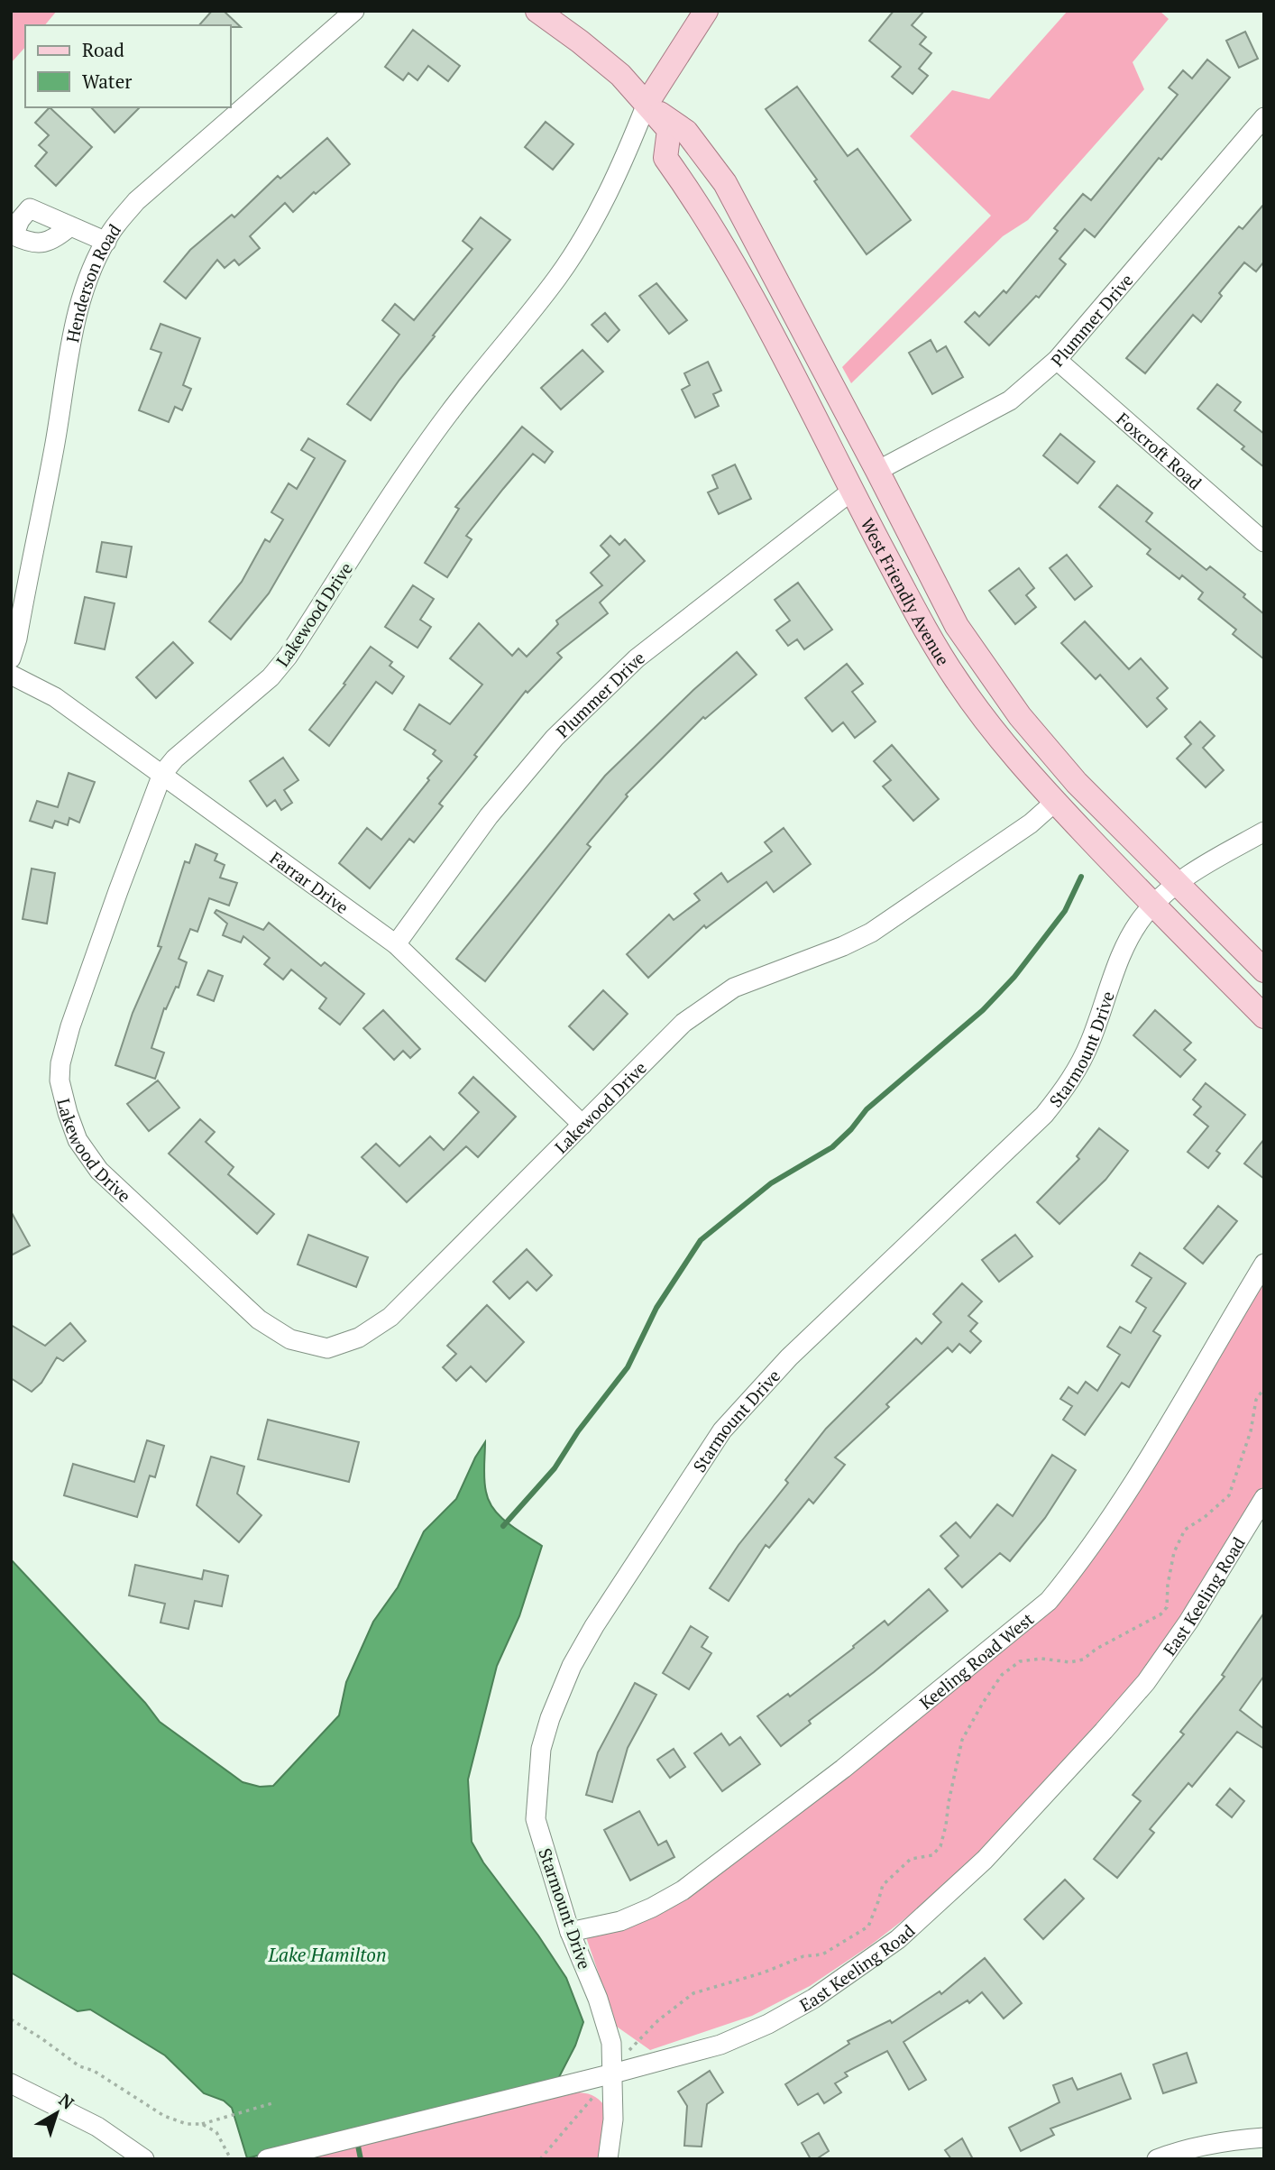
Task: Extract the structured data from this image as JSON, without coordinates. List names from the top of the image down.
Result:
{
  "streets": {
    "main road": ["West Friendly Avenue"],
    "street": [
      "Henderson Road",
      "Plummer Drive",
      "Foxcroft Road",
      "Lakewood Drive",
      "Farrar Drive",
      "Starmount Drive",
      "East Keeling Road",
      "Keeling Road West"
    ]
  },
  "crossings": [
    ["Plummer Drive", "Foxcroft Road"],
    ["Plummer Drive", "West Friendly Avenue"],
    ["Plummer Drive", "Farrar Drive"],
    ["West Friendly Avenue", "Lakewood Drive"],
    ["West Friendly Avenue", "Starmount Drive"],
    ["Lakewood Drive", "Farrar Drive"],
    ["Starmount Drive", "East Keeling Road"],
    ["Starmount Drive", "Keeling Road West"]
  ],
  "water": ["Lake Hamilton"],
  "legend": ["Road", "Water"],
  "north": "top right"
}
